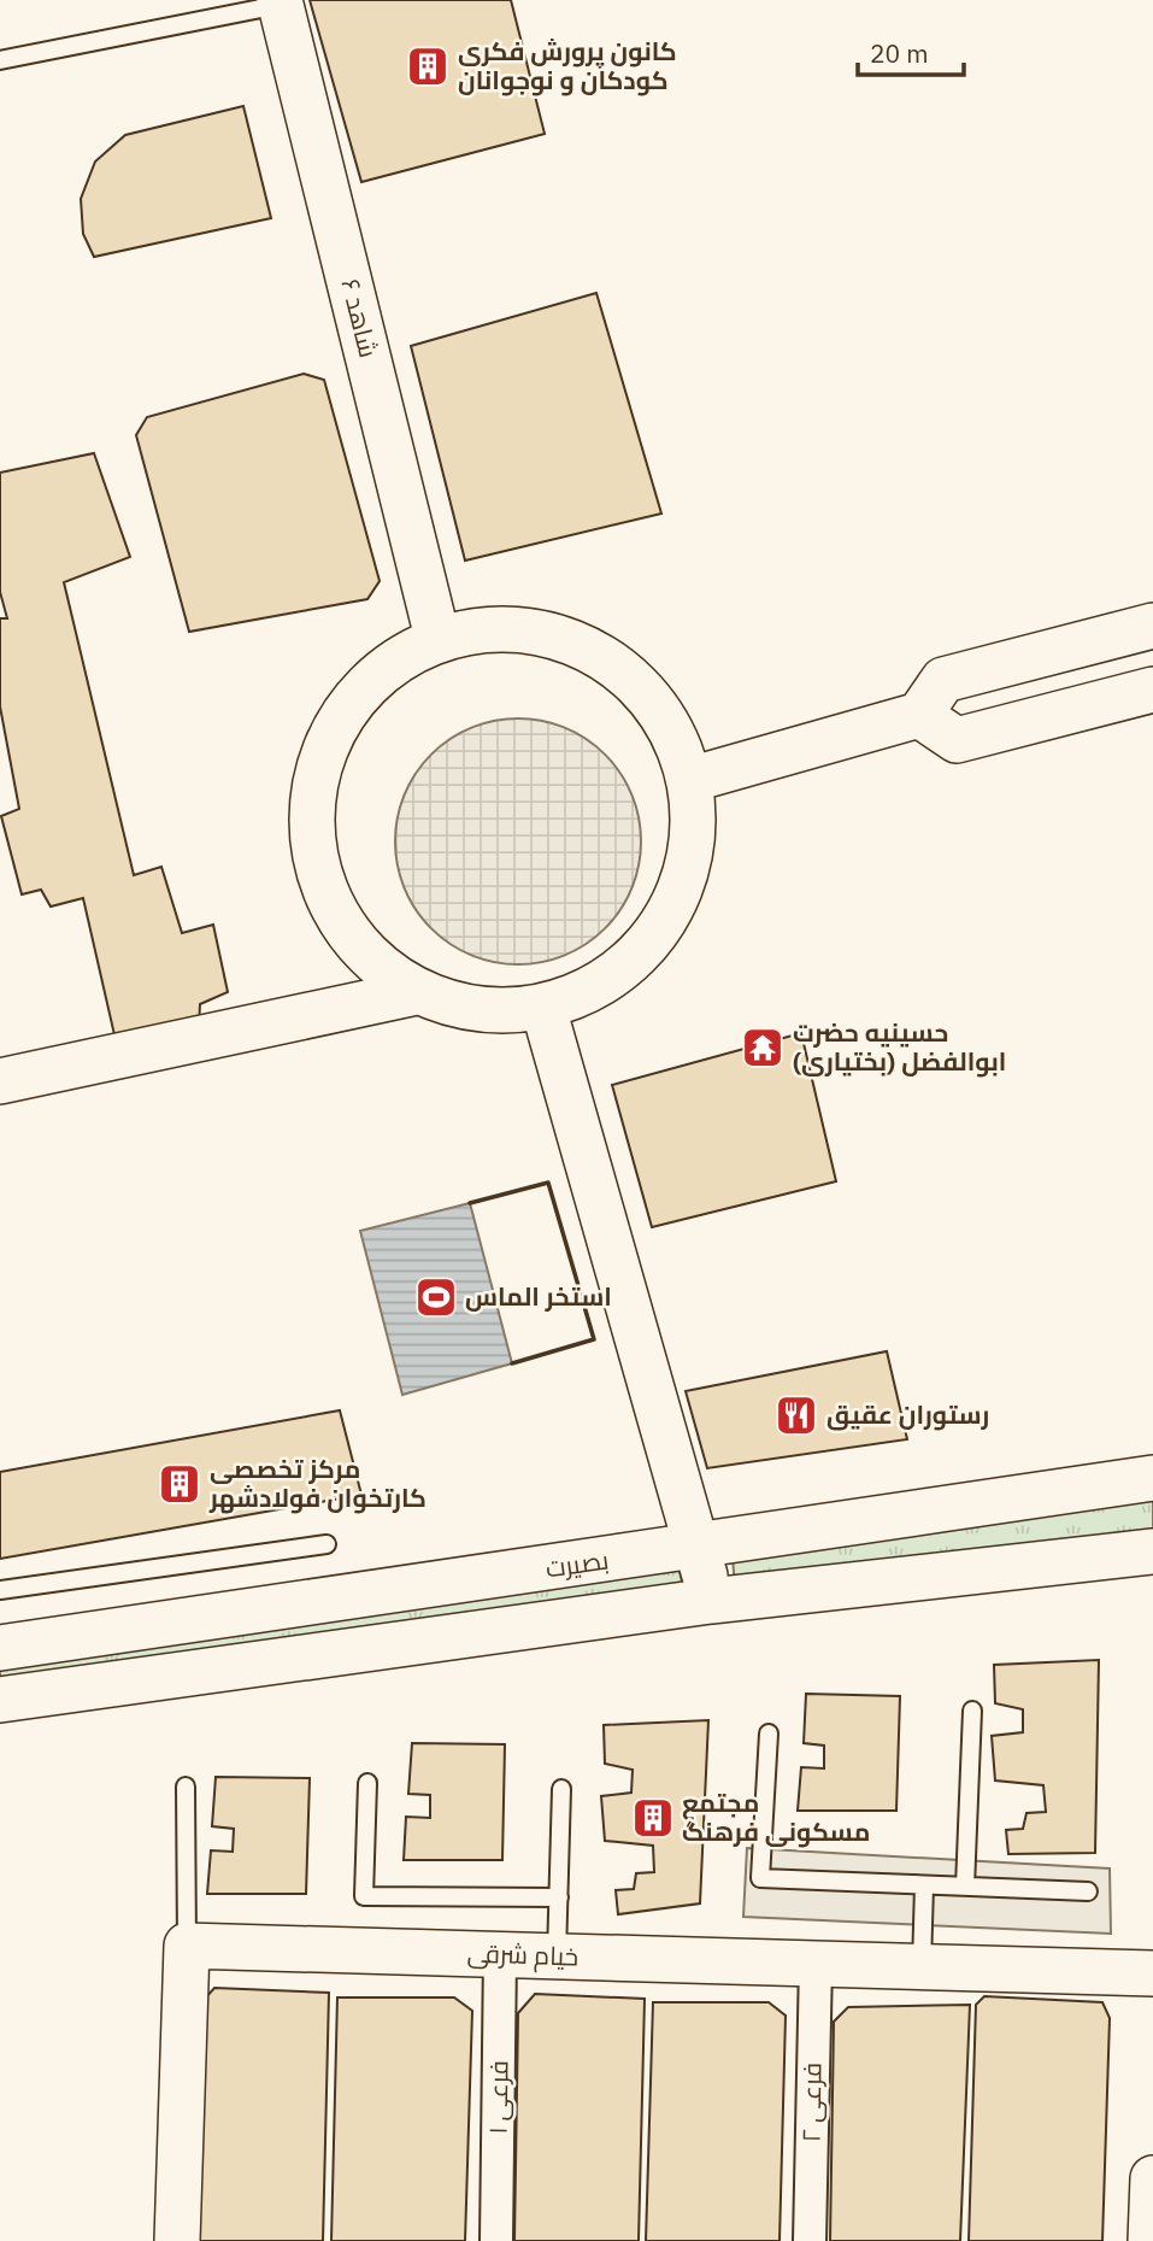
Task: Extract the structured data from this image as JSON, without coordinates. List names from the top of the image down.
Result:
{
  "streets": {
    "street": [
      "شاهد ۶",
      "بصیرت",
      "خیام شرقی",
      "فرعی ۱",
      "فرعی ۲"
    ]
  },
  "crossings": [
    ["خیام شرقی", "فرعی ۱"],
    ["خیام شرقی", "فرعی ۲"]
  ],
  "places": {
    "building": ["کانون پرورش فکری کودکان و نوجوانان", "مرکز تخصصی کارتخوان فولادشهر", "مجتمع مسکونی فرهنگ"],
    "temple": ["حسینیه حضرت ابوالفضل (بختیاری)"],
    "sports": ["استخر الماس"],
    "restaurant": ["رستوران عقیق"]
  },
  "scale_bar": "20 m"
}
